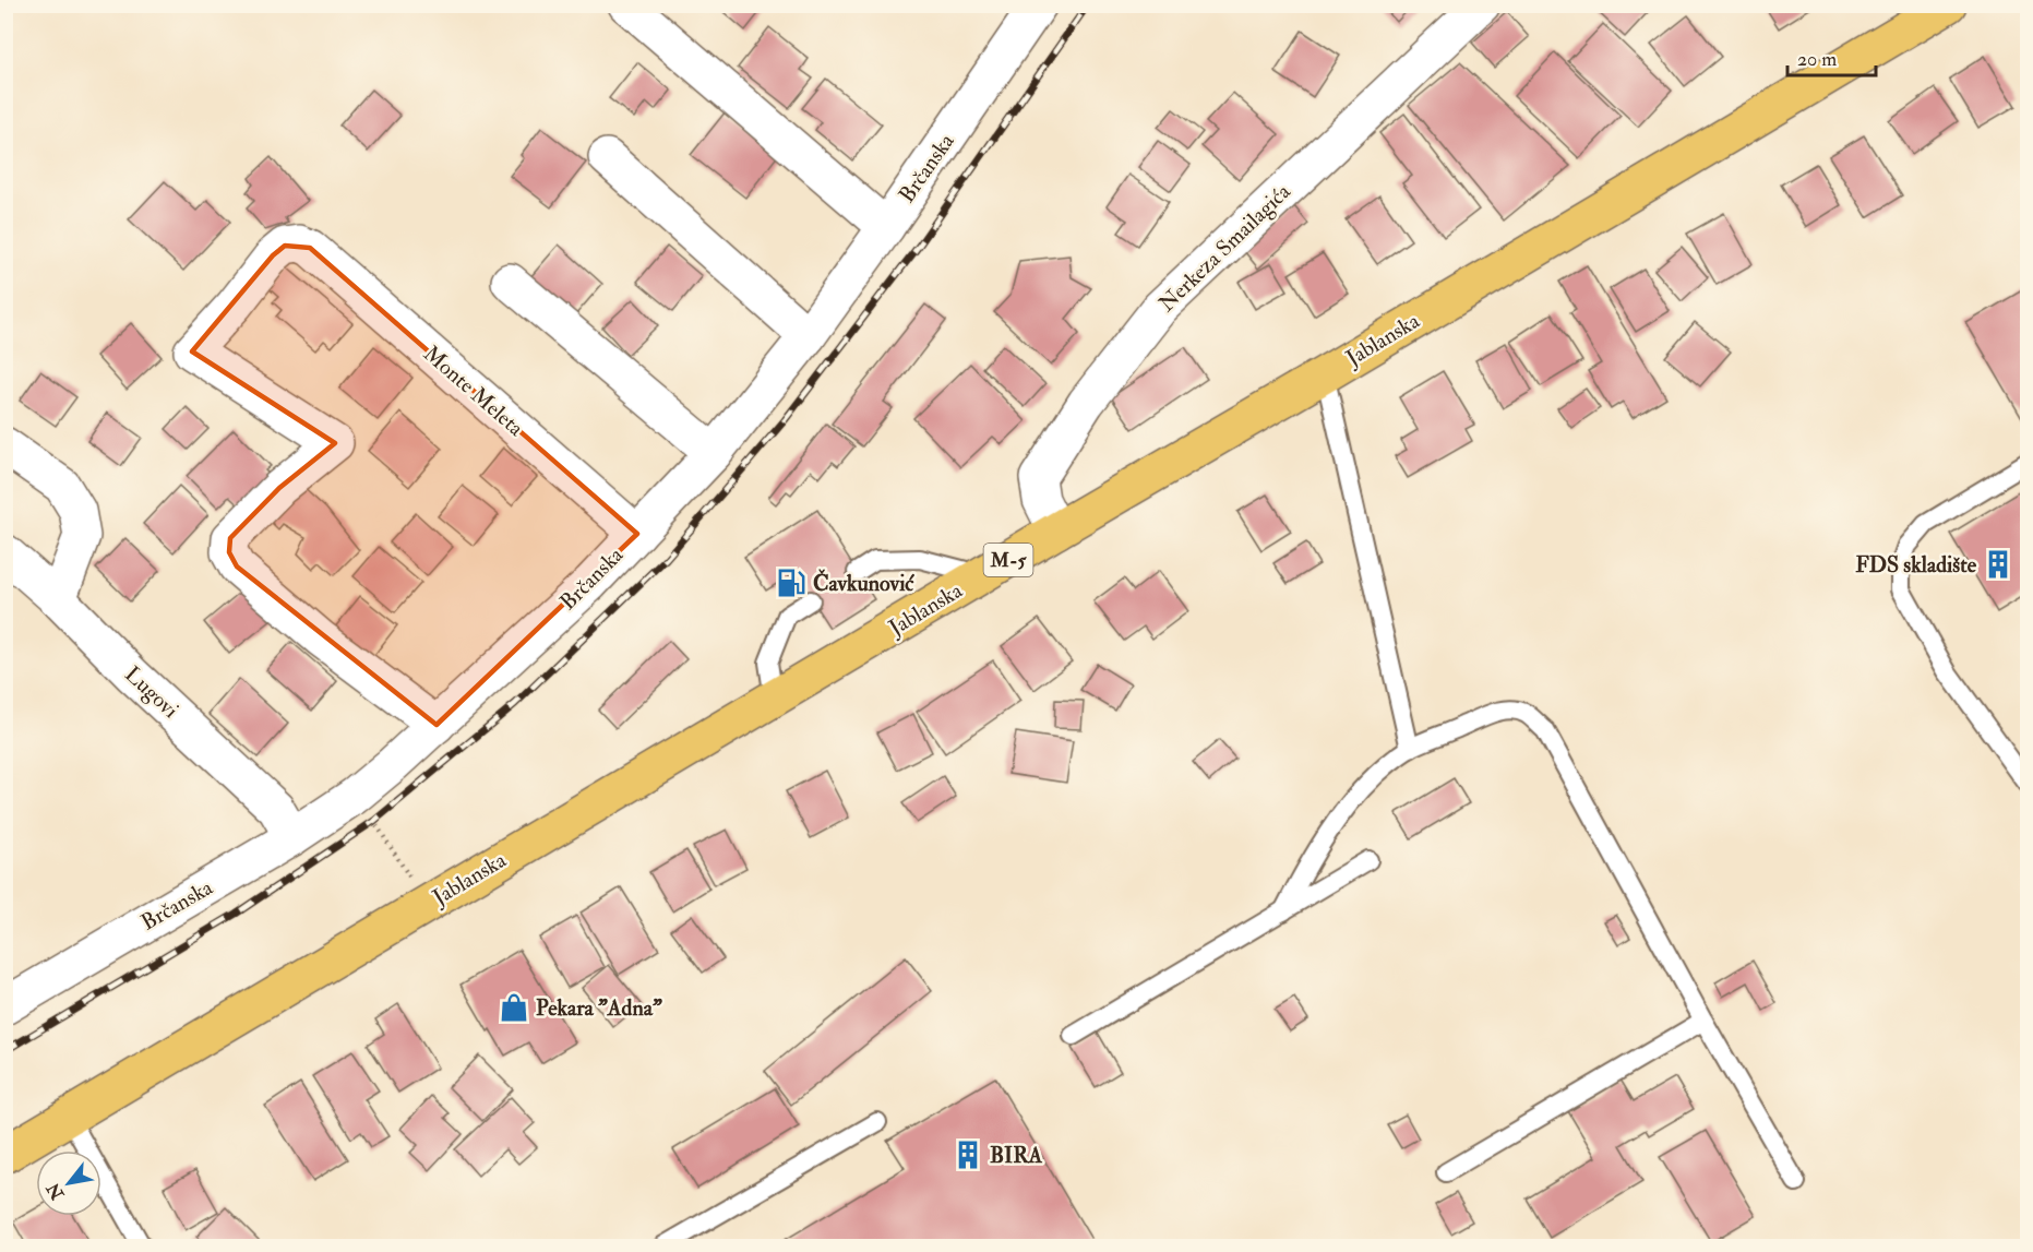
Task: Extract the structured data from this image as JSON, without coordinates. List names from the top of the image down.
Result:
{
  "streets": {
    "main road": ["Jablanska", "M-5"],
    "street": [
      "Brčanska",
      "Nerkeza Smailagića",
      "Monte Meleta",
      "Lugovi"
    ]
  },
  "crossings": [
    ["Brčanska", "Monte Meleta"],
    ["Brčanska", "Lugovi"],
    ["Nerkeza Smailagića", "Jablanska"]
  ],
  "places": {
    "building": ["FDS skladište", "BIRA"],
    "fuel station": ["Čavkunović"],
    "shop": ["Pekara \"Adna\""]
  },
  "scale_bar": "20 m",
  "north": "bottom left"
}
